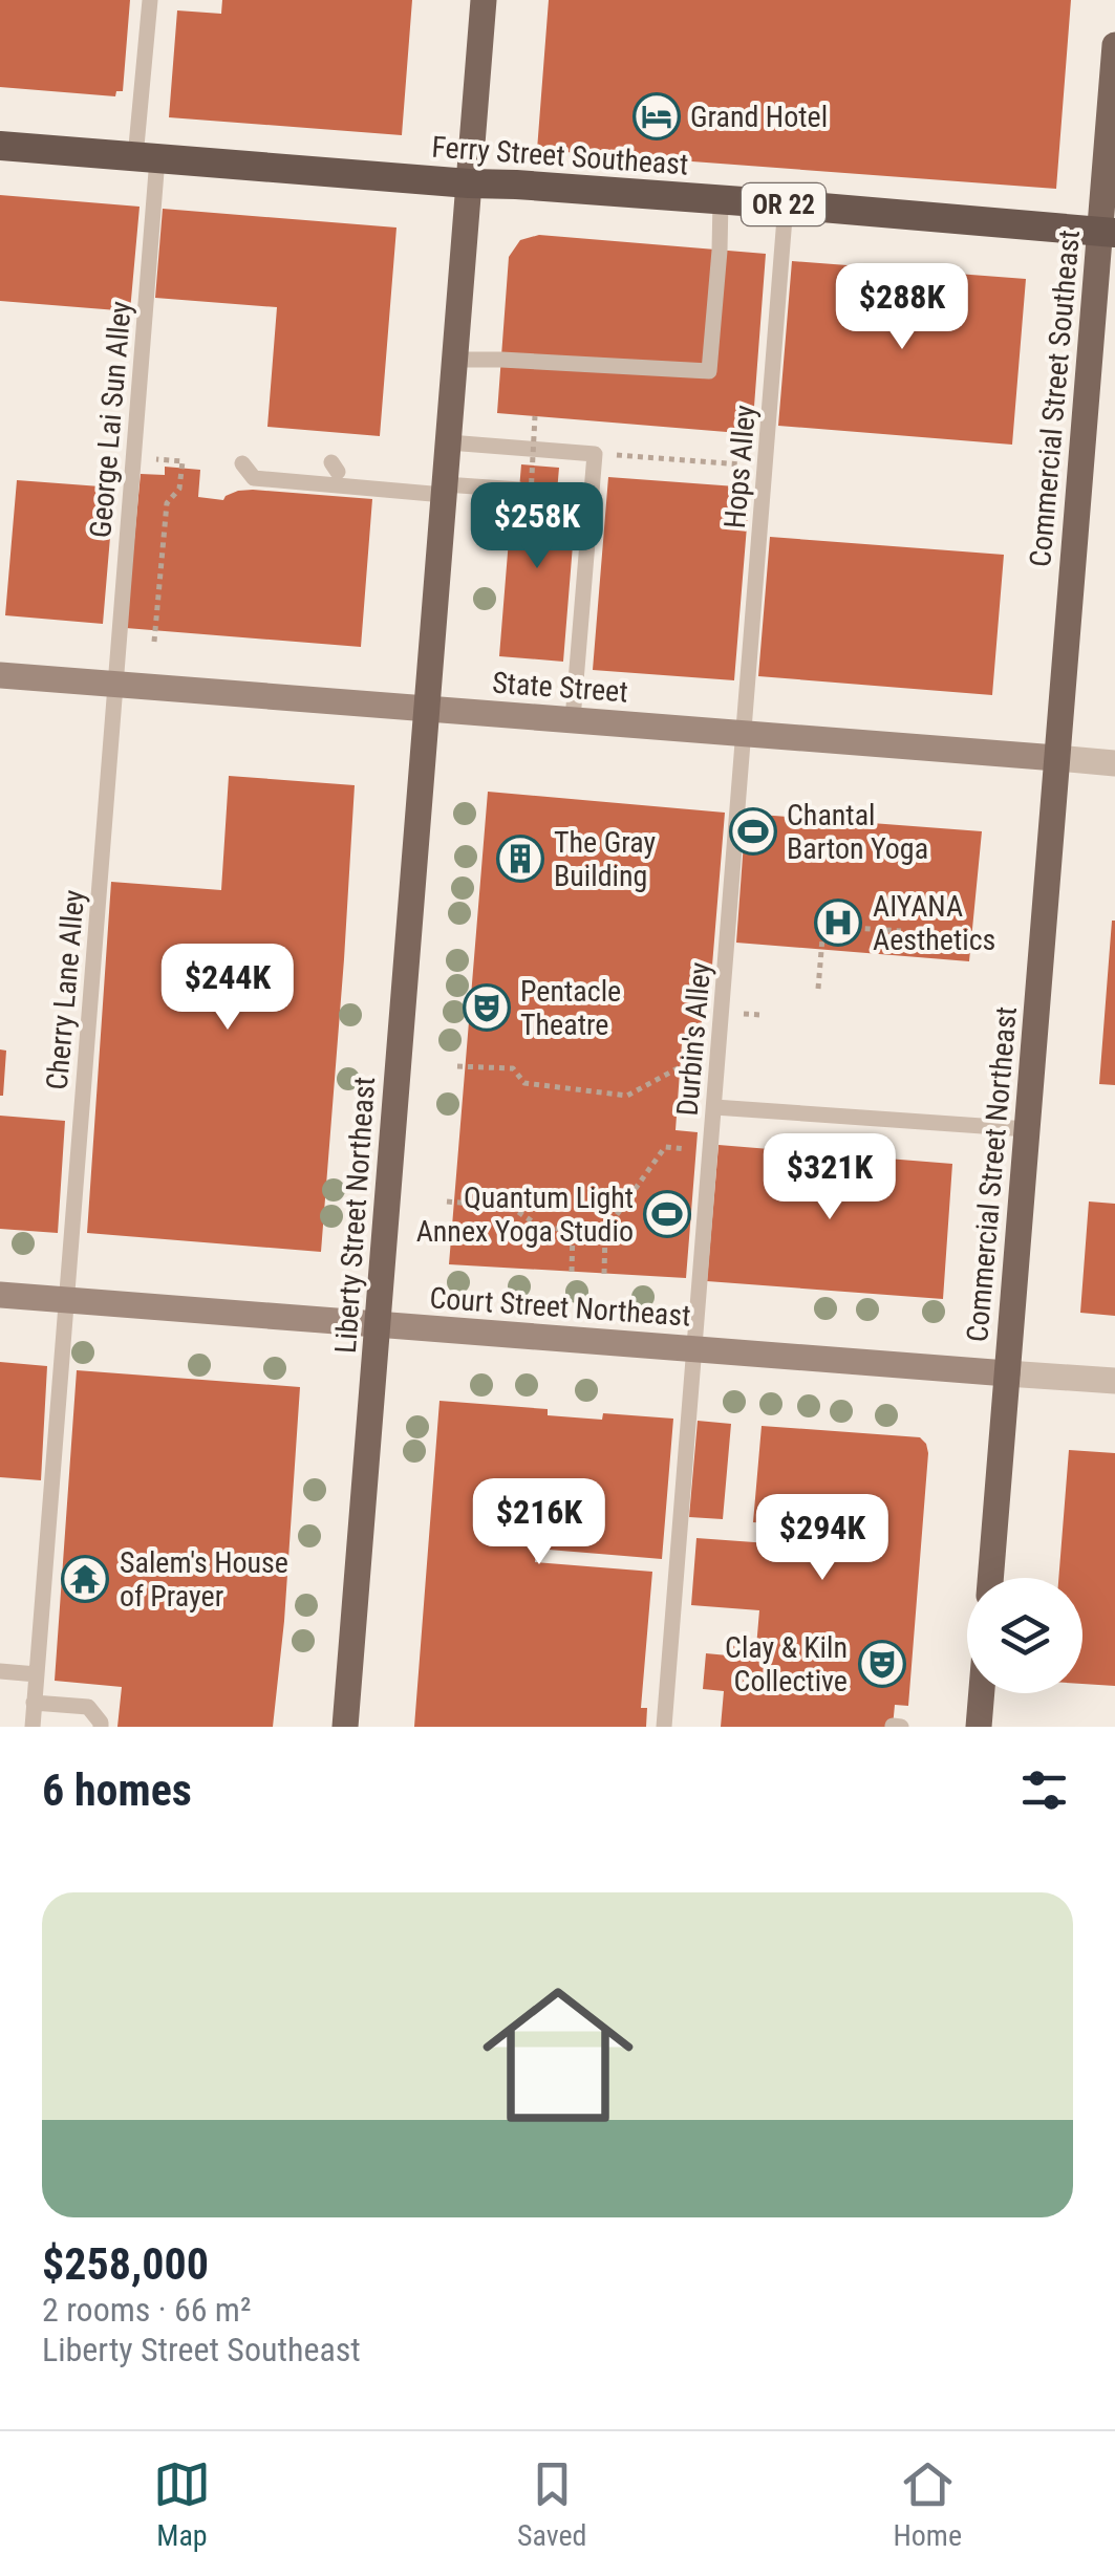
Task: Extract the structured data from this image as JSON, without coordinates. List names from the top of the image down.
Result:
{
  "streets": {
    "highway": ["Ferry Street Southeast", "OR 22"],
    "main road": [
      "Commercial Street Southeast",
      "State Street",
      "Commercial Street Northeast",
      "Liberty Street Northeast",
      "Court Street Northeast"
    ],
    "lane": [
      "George Lai Sun Alley",
      "Hops Alley",
      "Cherry Lane Alley",
      "Durbin's Alley"
    ]
  },
  "crossings": [
    ["Ferry Street Southeast", "Commercial Street Southeast"],
    ["Ferry Street Southeast", "George Lai Sun Alley"],
    ["Ferry Street Southeast", "Hops Alley"],
    ["Ferry Street Southeast", "Liberty Street Northeast"],
    ["Commercial Street Southeast", "State Street"],
    ["Commercial Street Southeast", "Commercial Street Northeast"],
    ["George Lai Sun Alley", "State Street"],
    ["George Lai Sun Alley", "Cherry Lane Alley"],
    ["Hops Alley", "State Street"],
    ["Hops Alley", "Durbin's Alley"],
    ["State Street", "Cherry Lane Alley"],
    ["State Street", "Durbin's Alley"],
    ["State Street", "Commercial Street Northeast"],
    ["State Street", "Liberty Street Northeast"],
    ["Cherry Lane Alley", "Court Street Northeast"],
    ["Durbin's Alley", "Court Street Northeast"],
    ["Commercial Street Northeast", "Court Street Northeast"],
    ["Liberty Street Northeast", "Court Street Northeast"]
  ],
  "places": {
    "hotel": ["Grand Hotel"],
    "sports": ["Chantal Barton Yoga", "Quantum Light Annex Yoga Studio"],
    "building": ["The Gray Building"],
    "hospital": ["AIYANA Aesthetics"],
    "theatre": ["Pentacle Theatre", "Clay & Kiln Collective"],
    "temple": ["Salem's House of Prayer"]
  },
  "page": {
    "price": [
      "$288K",
      "$258K",
      "$244K",
      "$321K",
      "$216K",
      "$294K"
    ],
    "heading": "6 homes",
    "list": [
      {
        "name": "$258,000",
        "note": "2 rooms · 66 m² · Liberty Street Southeast"
      }
    ],
    "tabs": ["Map", "Saved", "Home"]
  }
}
